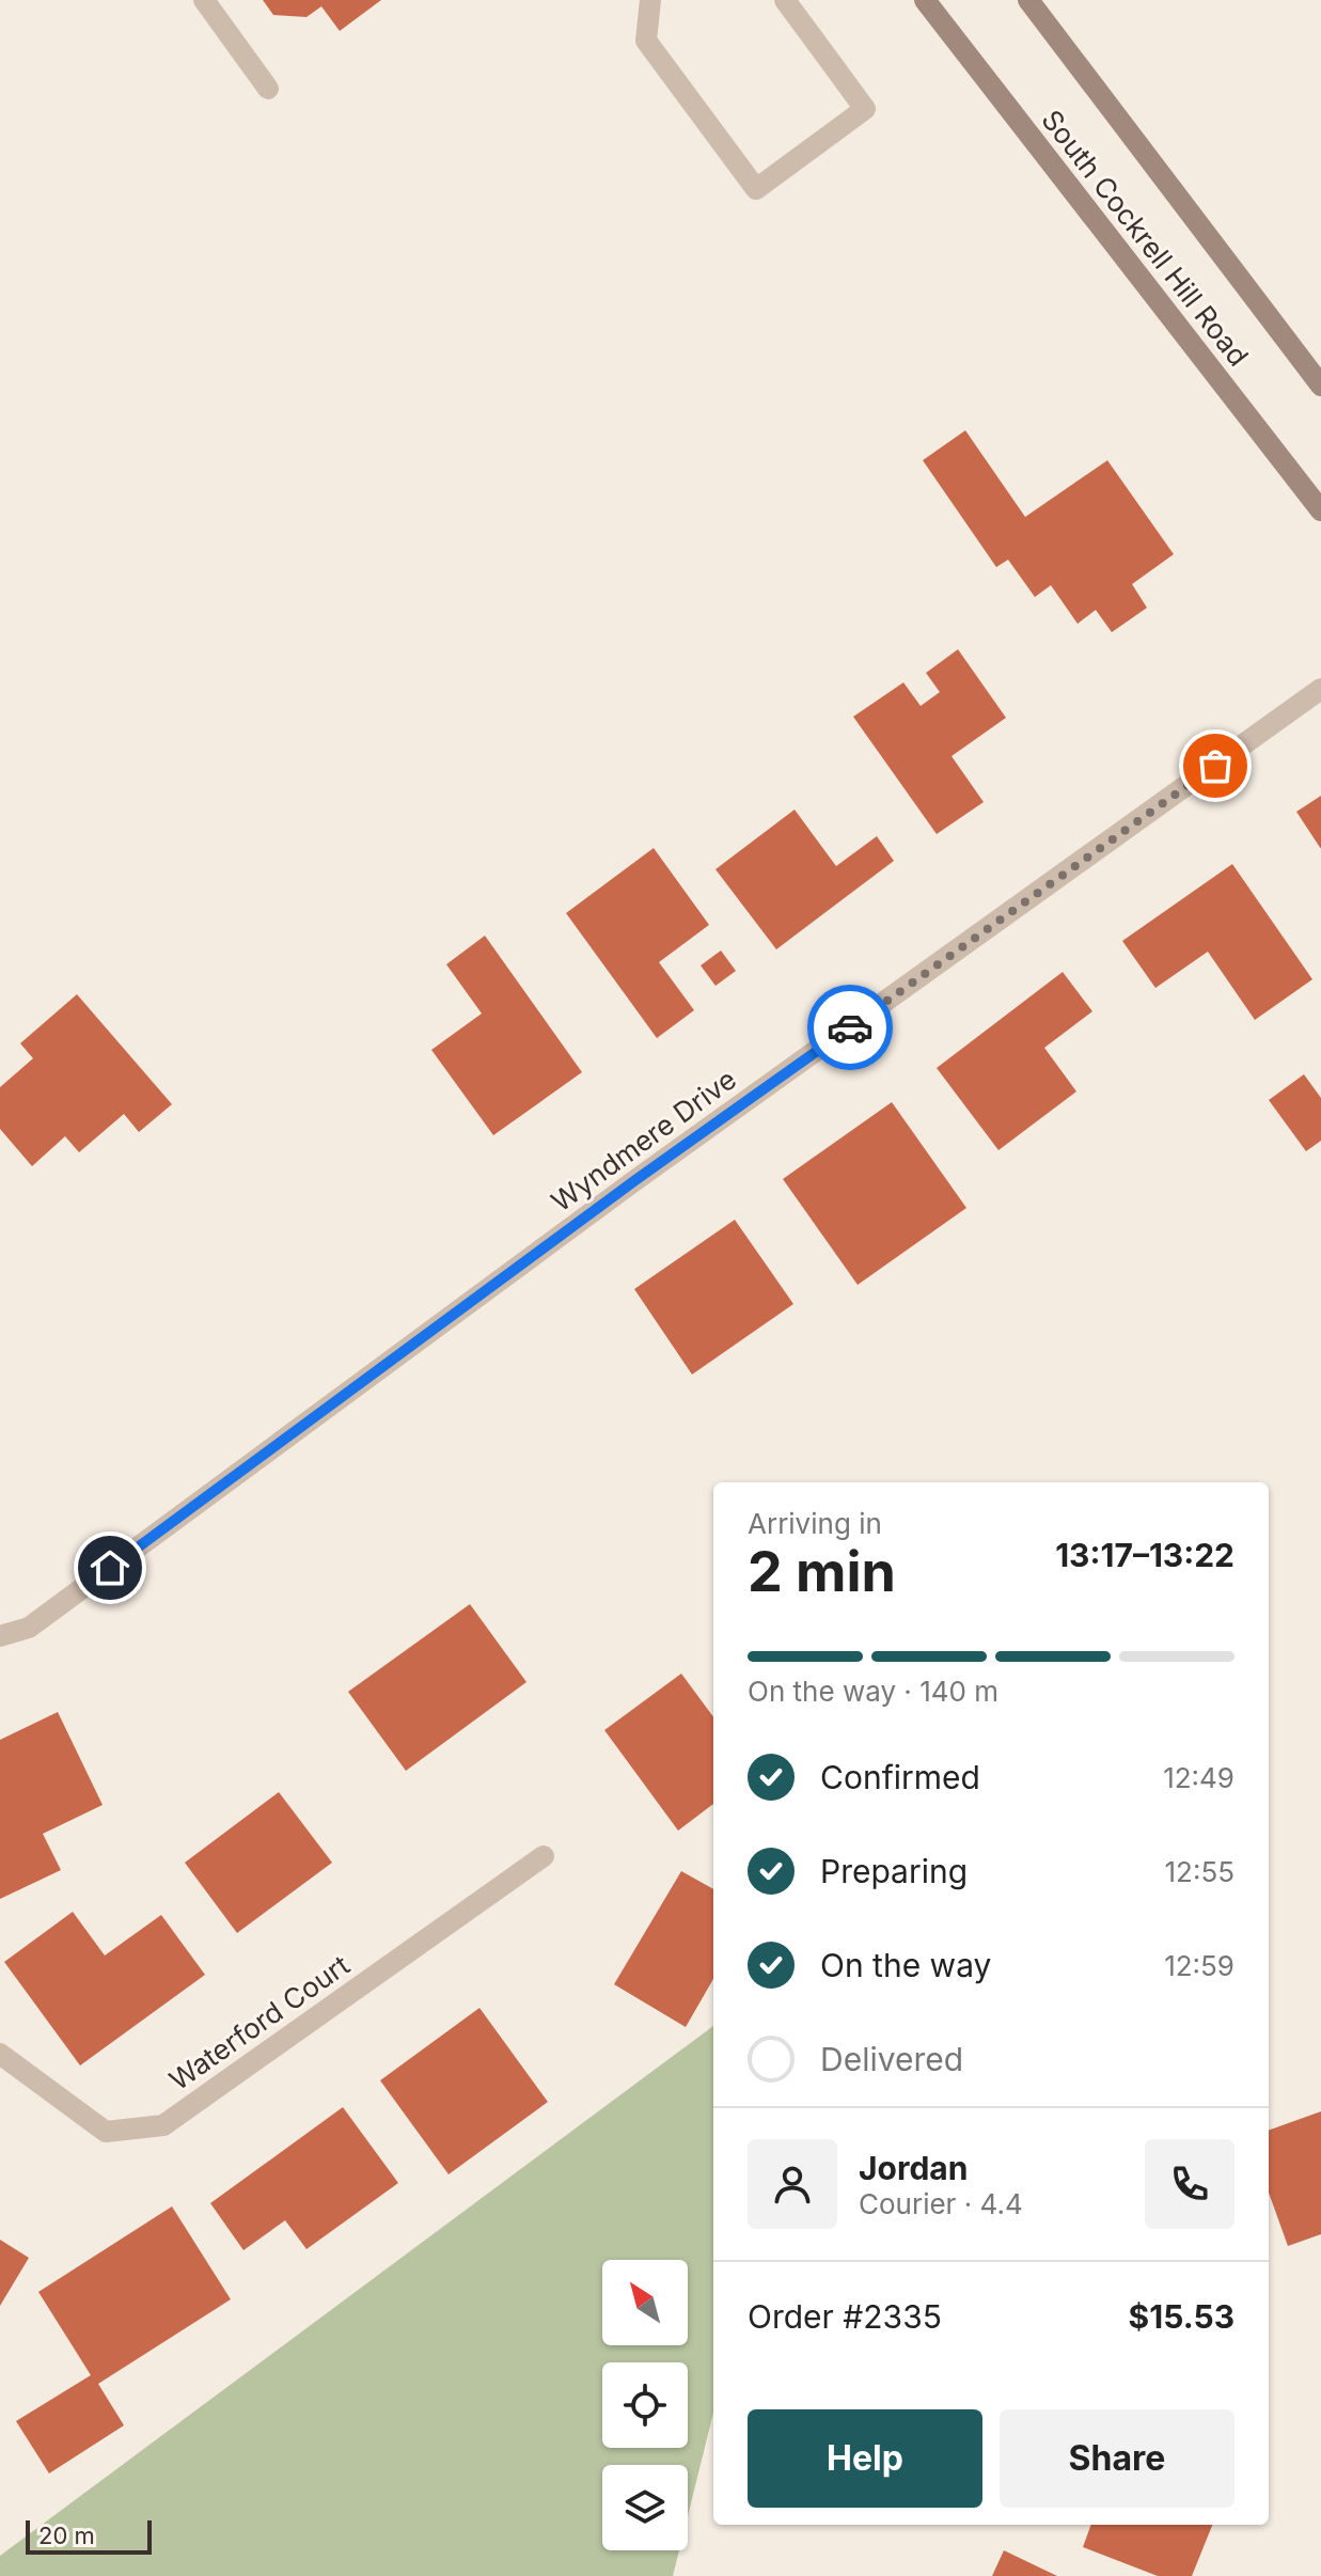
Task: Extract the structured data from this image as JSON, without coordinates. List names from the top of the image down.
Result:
{
  "streets": {
    "main road": ["South Cockrell Hill Road"],
    "street": ["Wyndmere Drive", "Waterford Court"]
  },
  "scale_bar": "20 m",
  "north": "top left",
  "page": {
    "heading": ["2 min", "Arriving in", "13:17–13:22"],
    "panel": [
      "Jordan",
      "Courier · 4.4",
      "Order #2335",
      "$15.53"
    ],
    "bar": "On the way · 140 m",
    "list": [
      ["Confirmed", "12:49"],
      ["Preparing", "12:55"],
      ["On the way", "12:59"],
      "Delivered"
    ],
    "buttons": ["Help", "Share"],
    "scale": "20 m"
  }
}
